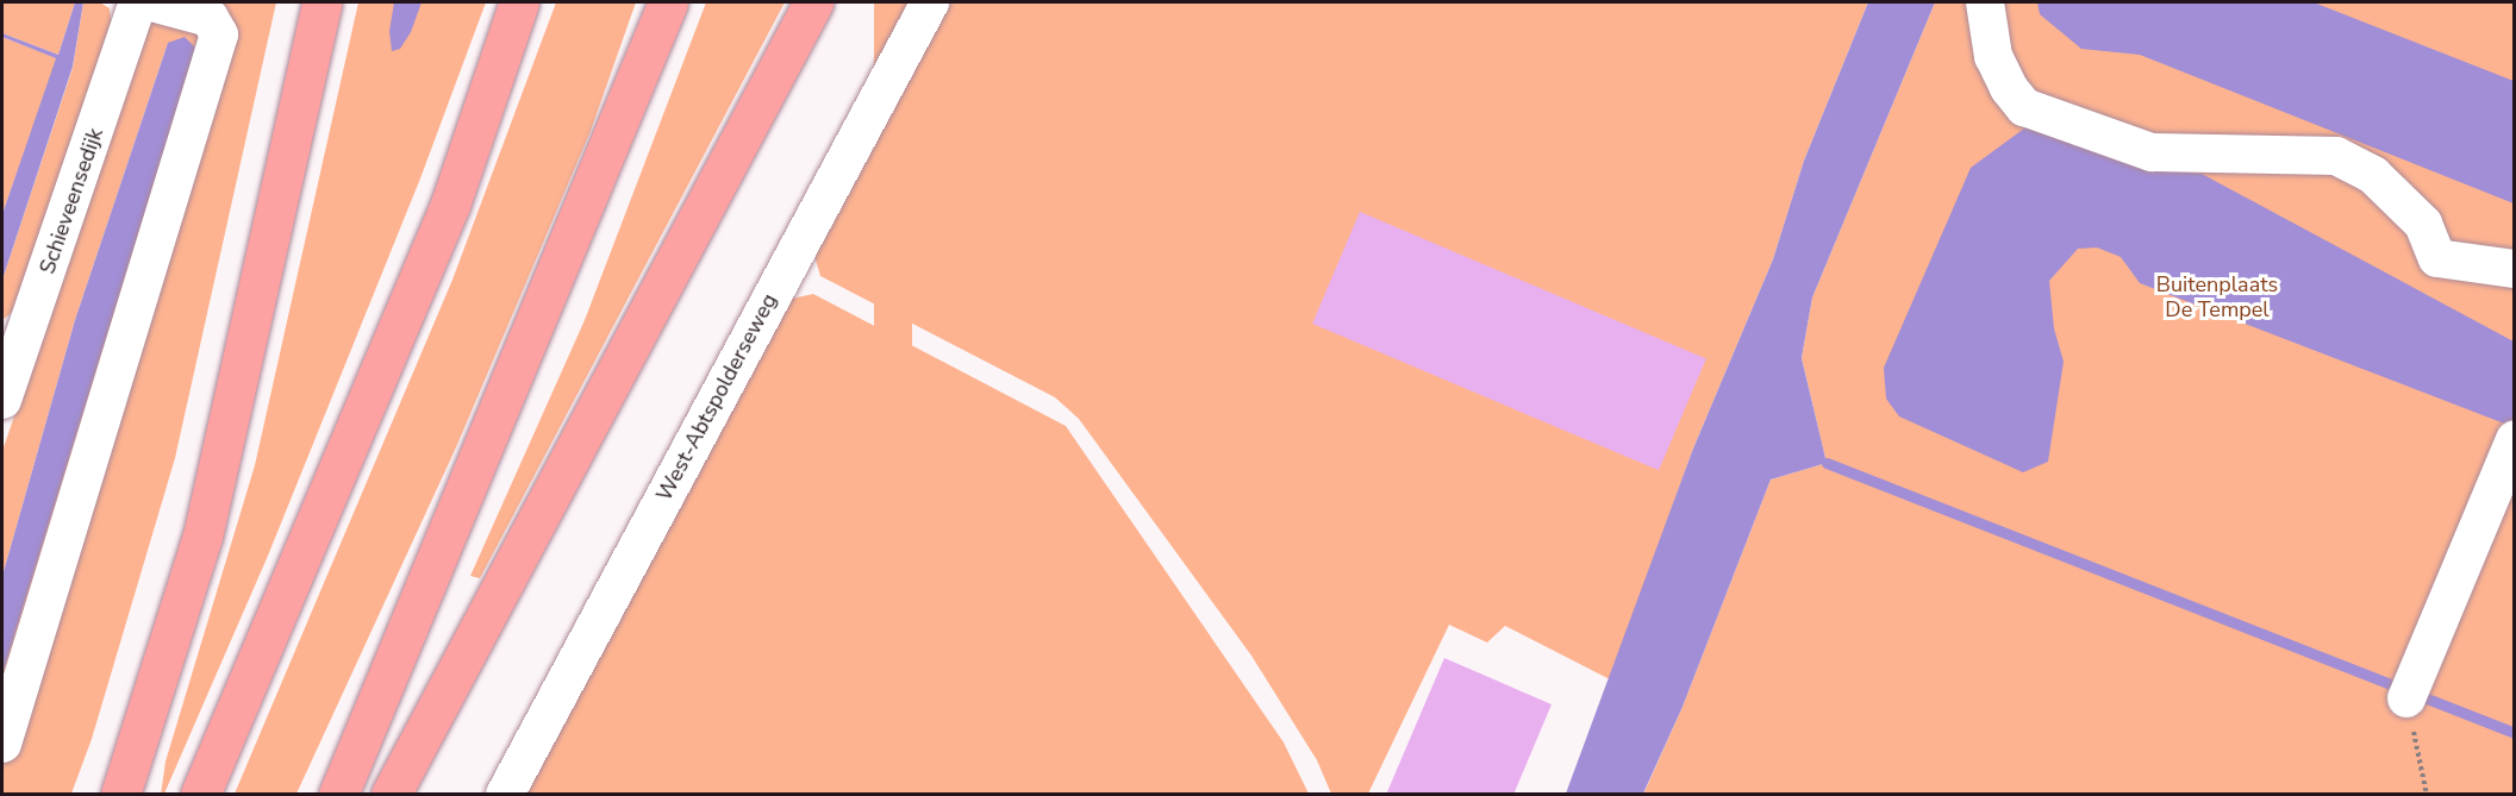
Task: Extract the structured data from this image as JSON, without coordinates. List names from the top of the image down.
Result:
{
  "streets": {
    "street": ["Schieveensedijk", "West-Abtspolderseweg"]
  },
  "parks": ["Buitenplaats De Tempel"]
}
